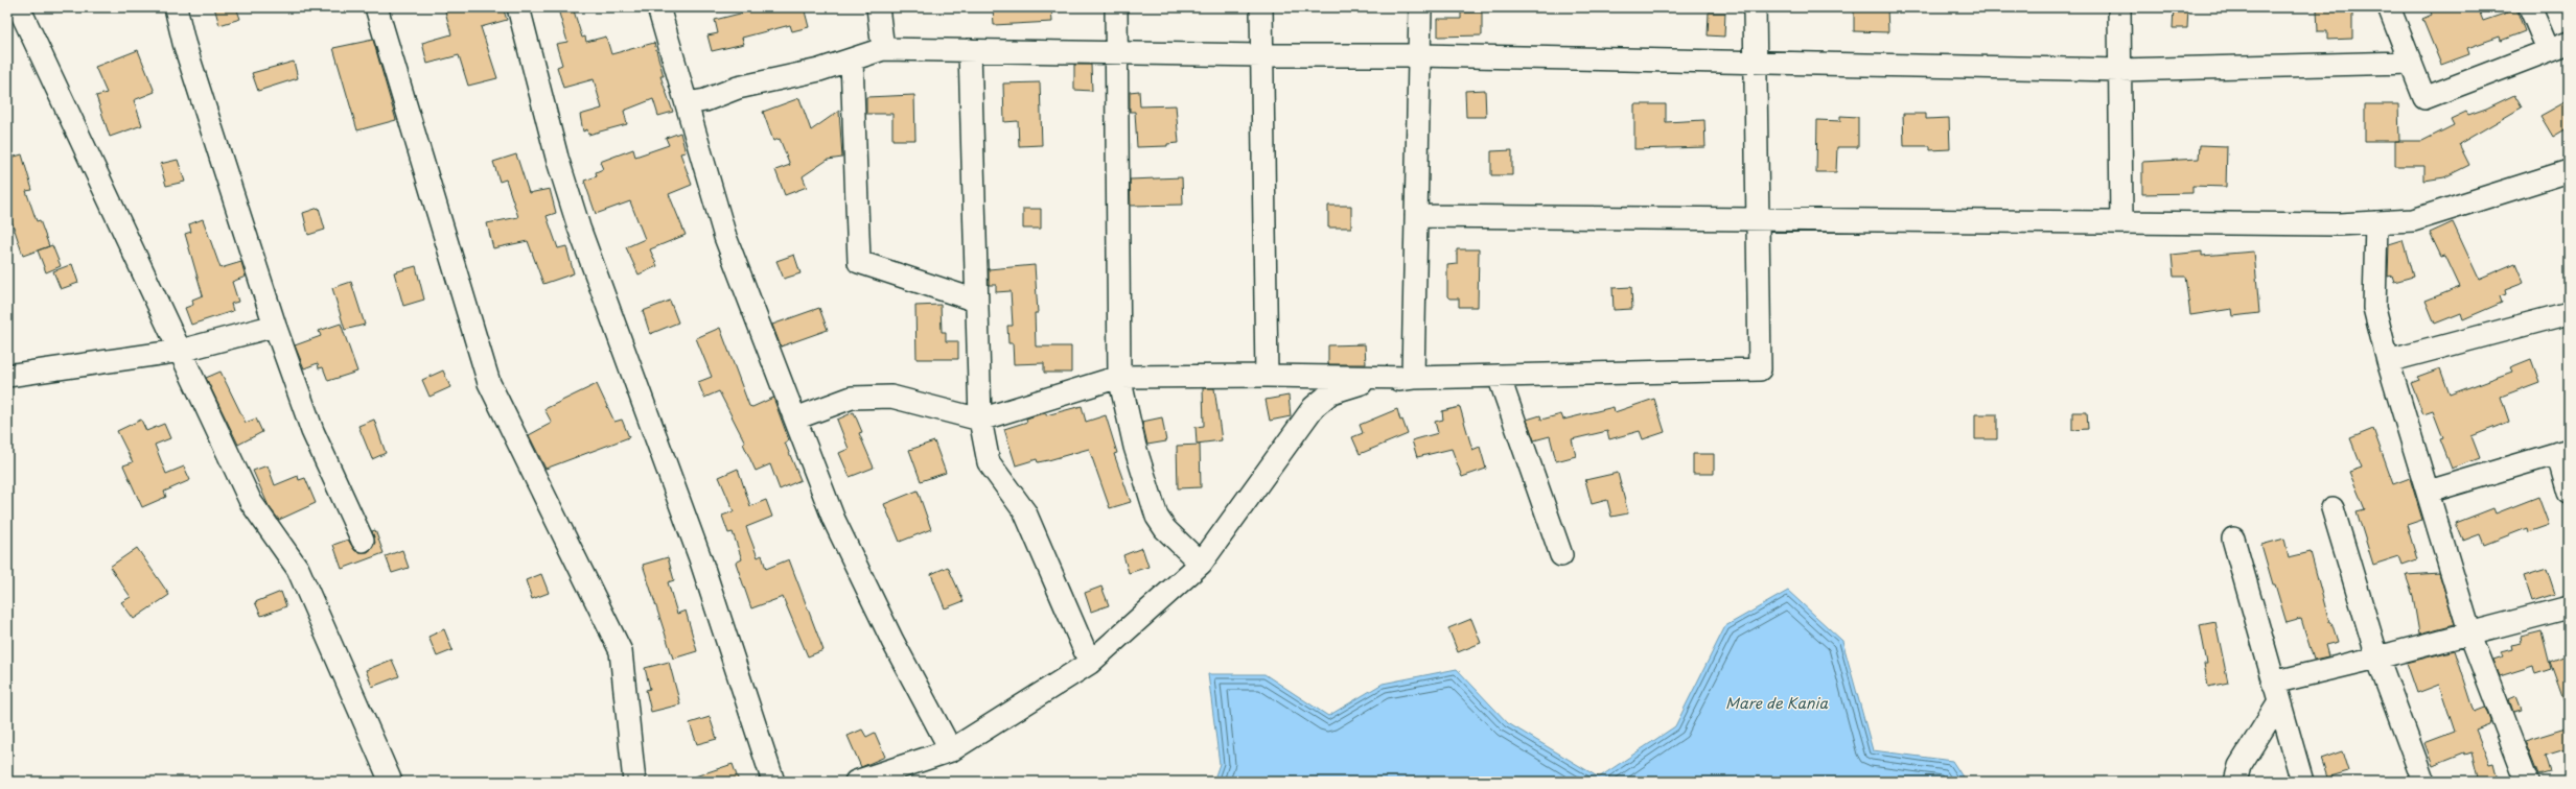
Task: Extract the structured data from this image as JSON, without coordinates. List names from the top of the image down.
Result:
{
  "water": ["Mare de Kania"]
}
